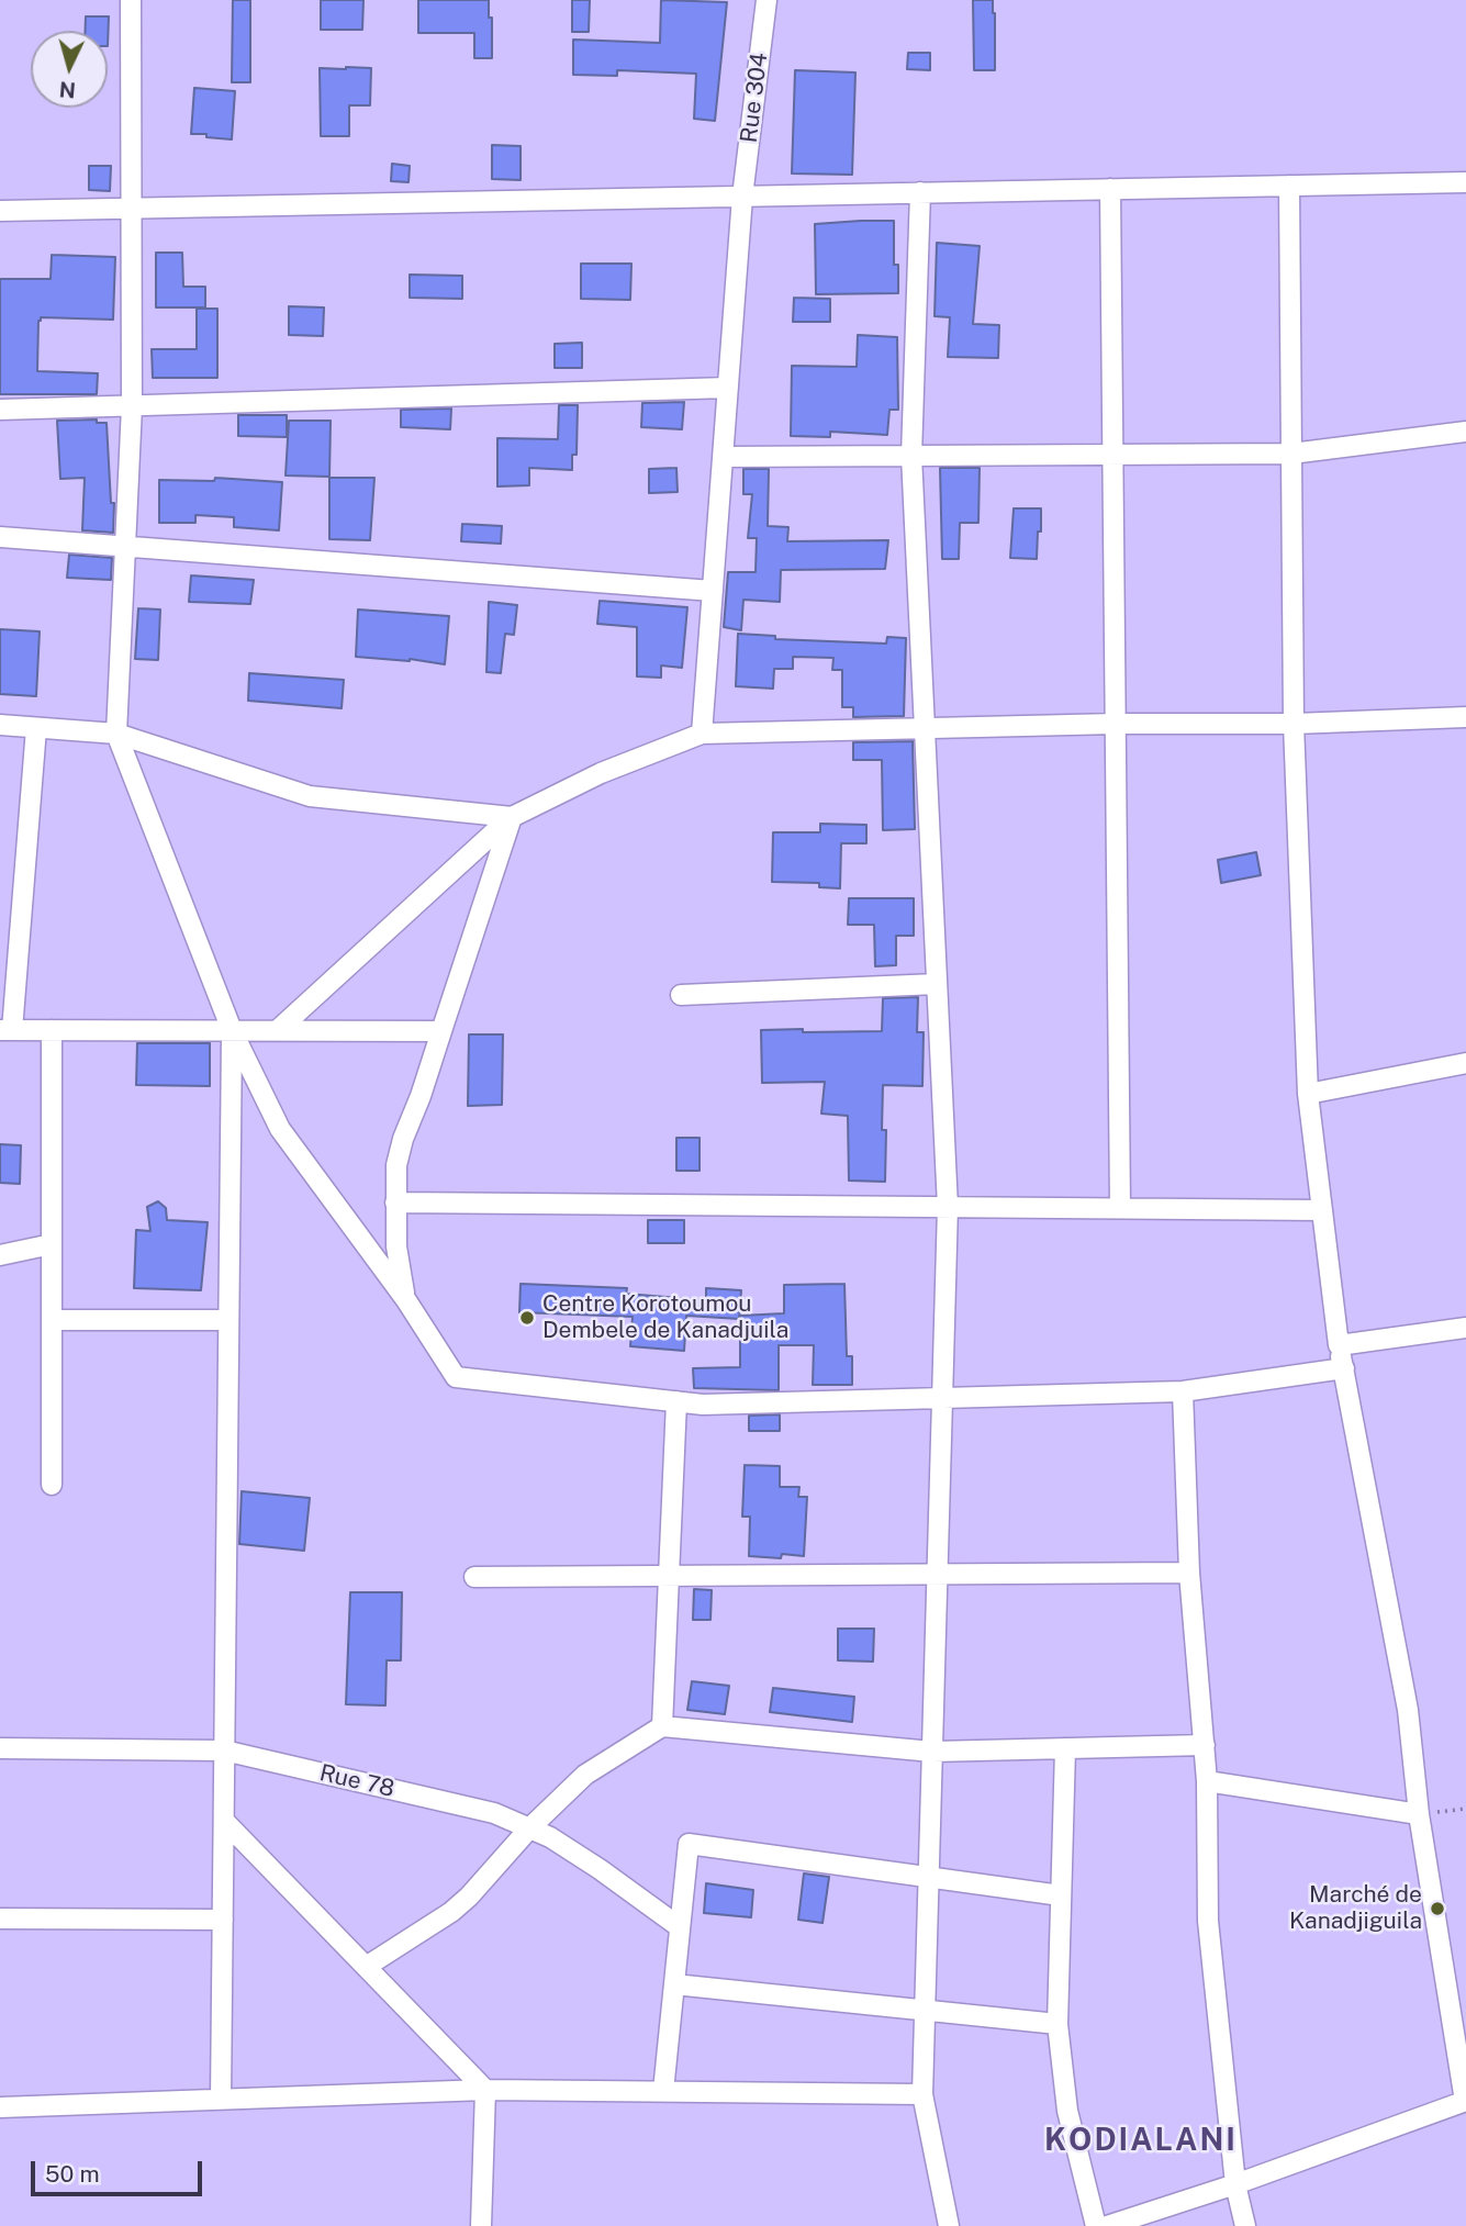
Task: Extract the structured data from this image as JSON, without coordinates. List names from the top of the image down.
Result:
{
  "streets": {
    "street": ["Rue 304", "Rue 78"]
  },
  "districts": ["KODIALANI"],
  "places": ["Centre Korotoumou Dembele de Kanadjuila", "Marché de Kanadjiguila"],
  "scale_bar": "50 m",
  "north": "bottom"
}
